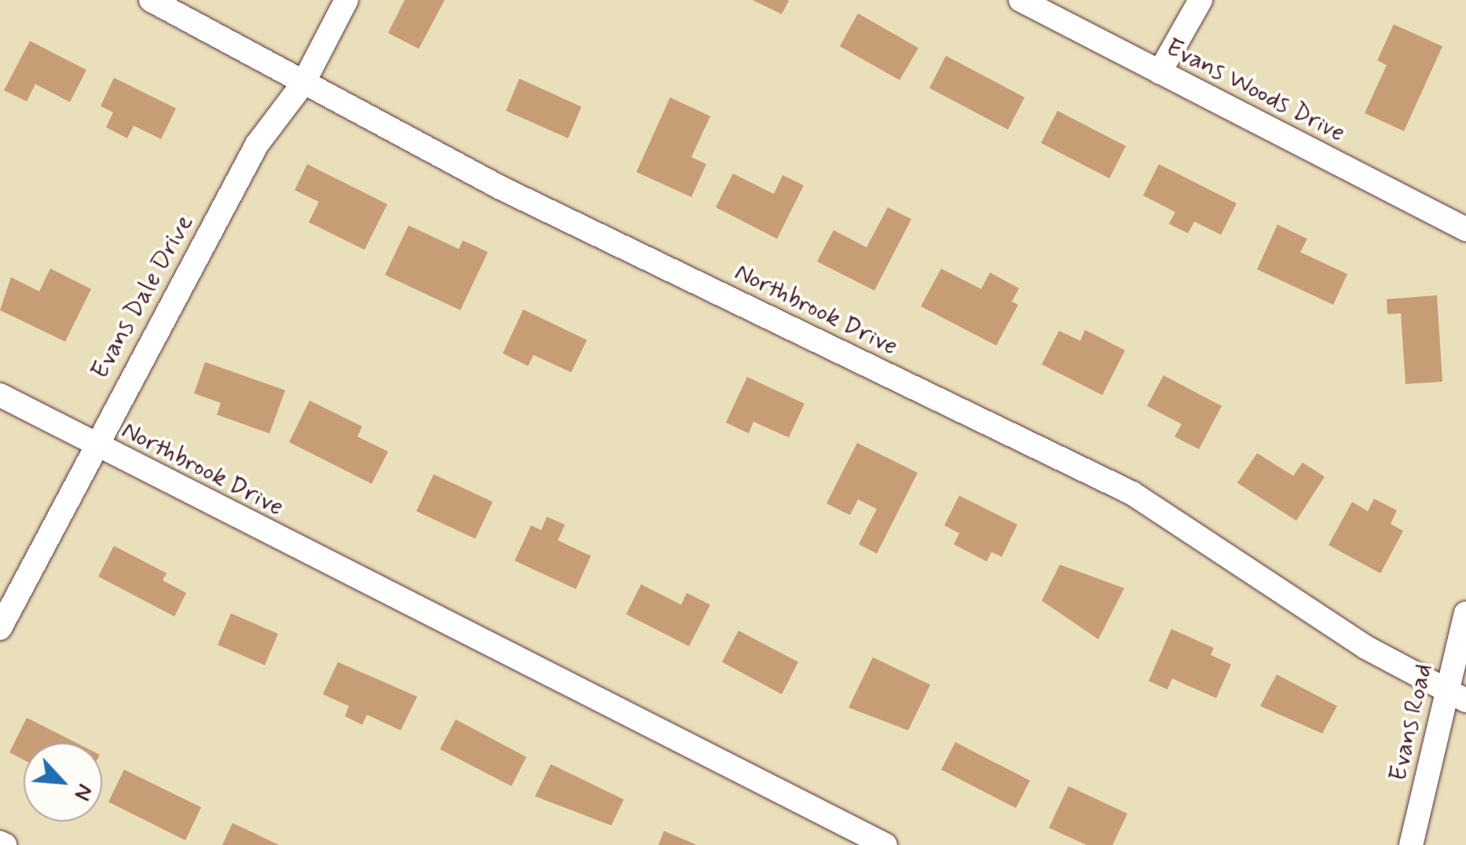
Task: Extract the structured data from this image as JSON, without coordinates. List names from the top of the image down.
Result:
{
  "streets": {
    "street": [
      "Evans Woods Drive",
      "Evans Dale Drive",
      "Northbrook Drive",
      "Evans Road"
    ]
  },
  "crossings": [
    ["Evans Dale Drive", "Northbrook Drive"],
    ["Northbrook Drive", "Evans Road"]
  ],
  "north": "bottom right"
}
